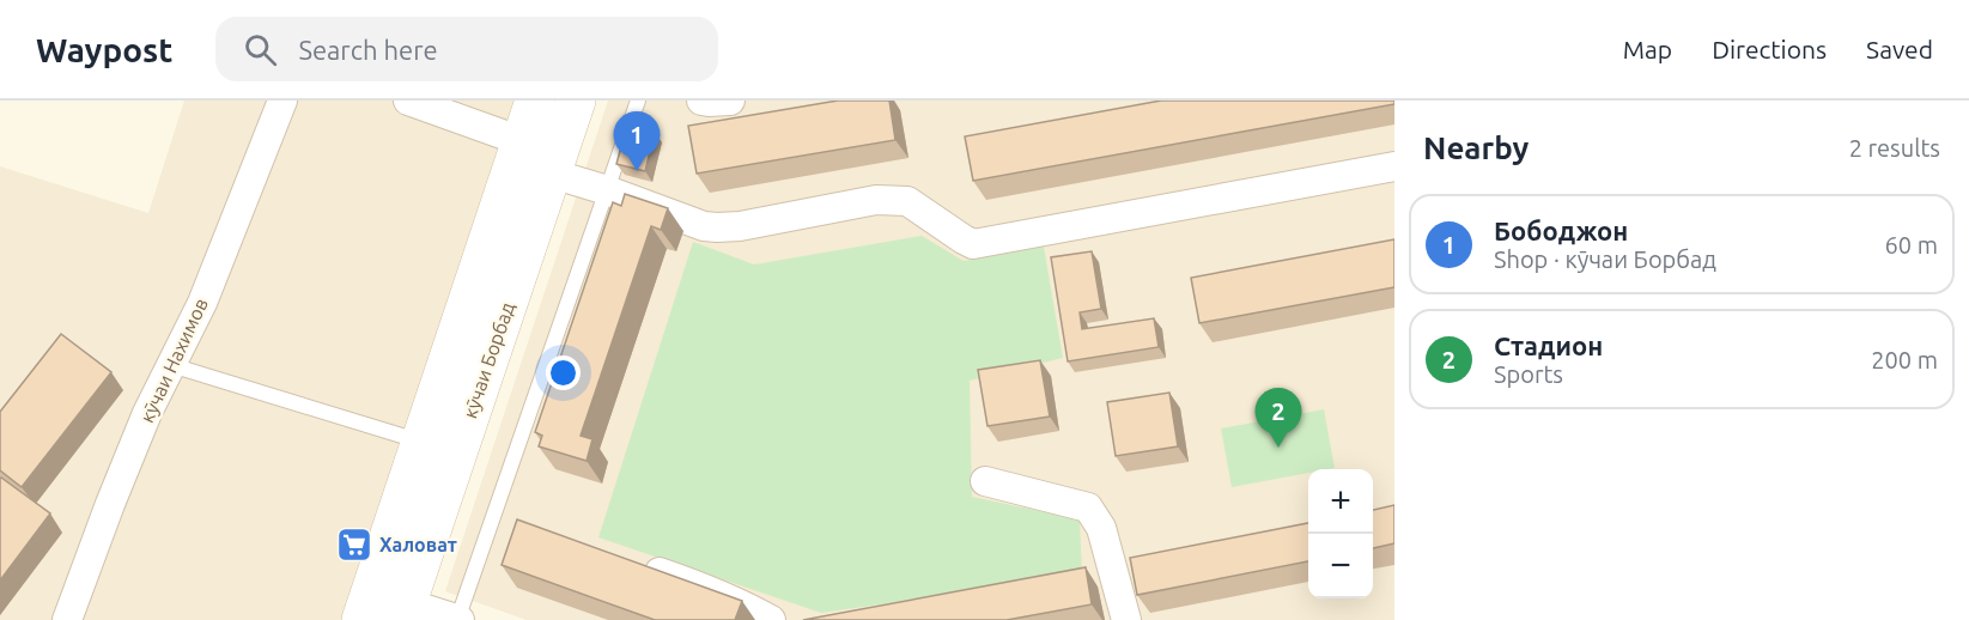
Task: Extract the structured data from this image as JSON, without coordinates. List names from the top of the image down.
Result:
{
  "streets": {
    "main road": ["кӯчаи Борбад"],
    "street": ["кӯчаи Нахимов"]
  },
  "places": {
    "supermarket": ["Халоват"]
  },
  "page": {
    "header": "Waypost",
    "search": "Search here",
    "nav": ["Map", "Directions", "Saved"],
    "heading": ["Nearby", "2 results"],
    "pins": ["1", "2"],
    "list": [
      {
        "mark": "1",
        "name": "Бободжон",
        "note": "Shop · кӯчаи Борбад",
        "value": "60 m"
      },
      {
        "mark": "2",
        "name": "Стадион",
        "note": "Sports",
        "value": "200 m"
      }
    ],
    "map_buttons": ["+", "−"]
  }
}
